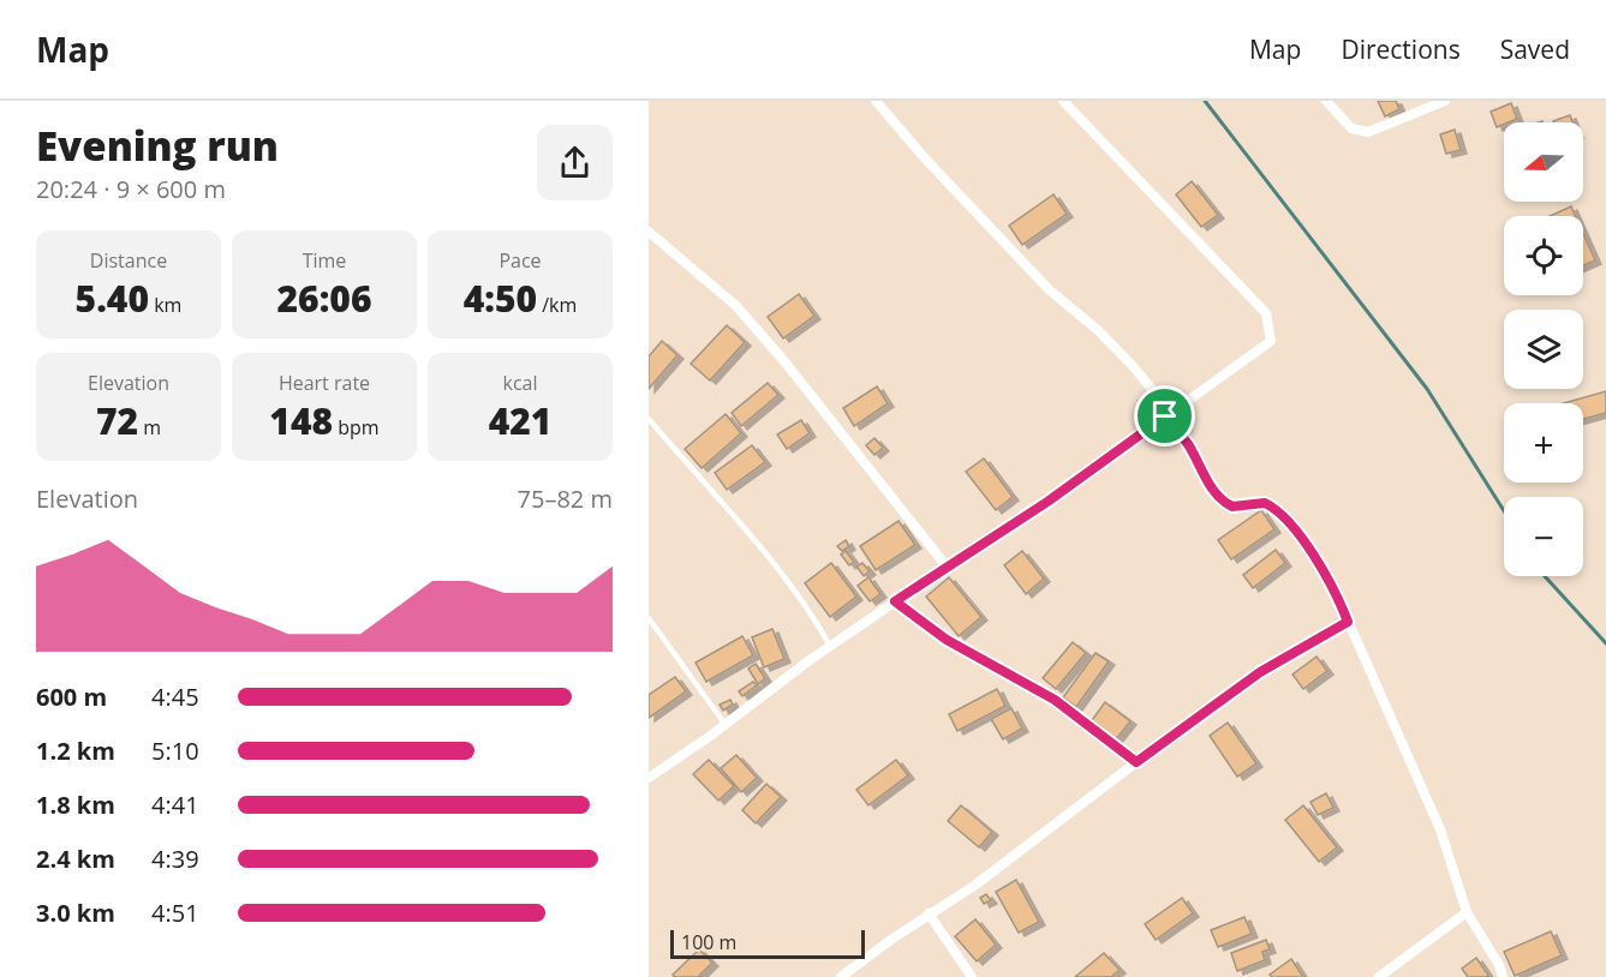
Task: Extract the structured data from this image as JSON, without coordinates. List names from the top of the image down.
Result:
{
  "scale_bar": "100 m",
  "north": "left",
  "page": {
    "header": "Map",
    "nav": ["Map", "Directions", "Saved"],
    "heading": ["Evening run", "20:24 · 9 × 600 m"],
    "map_buttons": ["+", "−"],
    "stats": [
      ["Distance", "5.40 km"],
      ["Time", "26:06"],
      ["Pace", "4:50 /km"],
      ["Elevation", "72 m"],
      ["Heart rate", "148 bpm"],
      ["kcal", "421"]
    ],
    "chart": ["Elevation", "75–82 m"],
    "list": [
      {
        "name": "600 m",
        "note": "4:45"
      },
      {
        "name": "1.2 km",
        "note": "5:10"
      },
      {
        "name": "1.8 km",
        "note": "4:41"
      },
      {
        "name": "2.4 km",
        "note": "4:39"
      },
      {
        "name": "3.0 km",
        "note": "4:51"
      }
    ],
    "scale": "100 m"
  }
}
